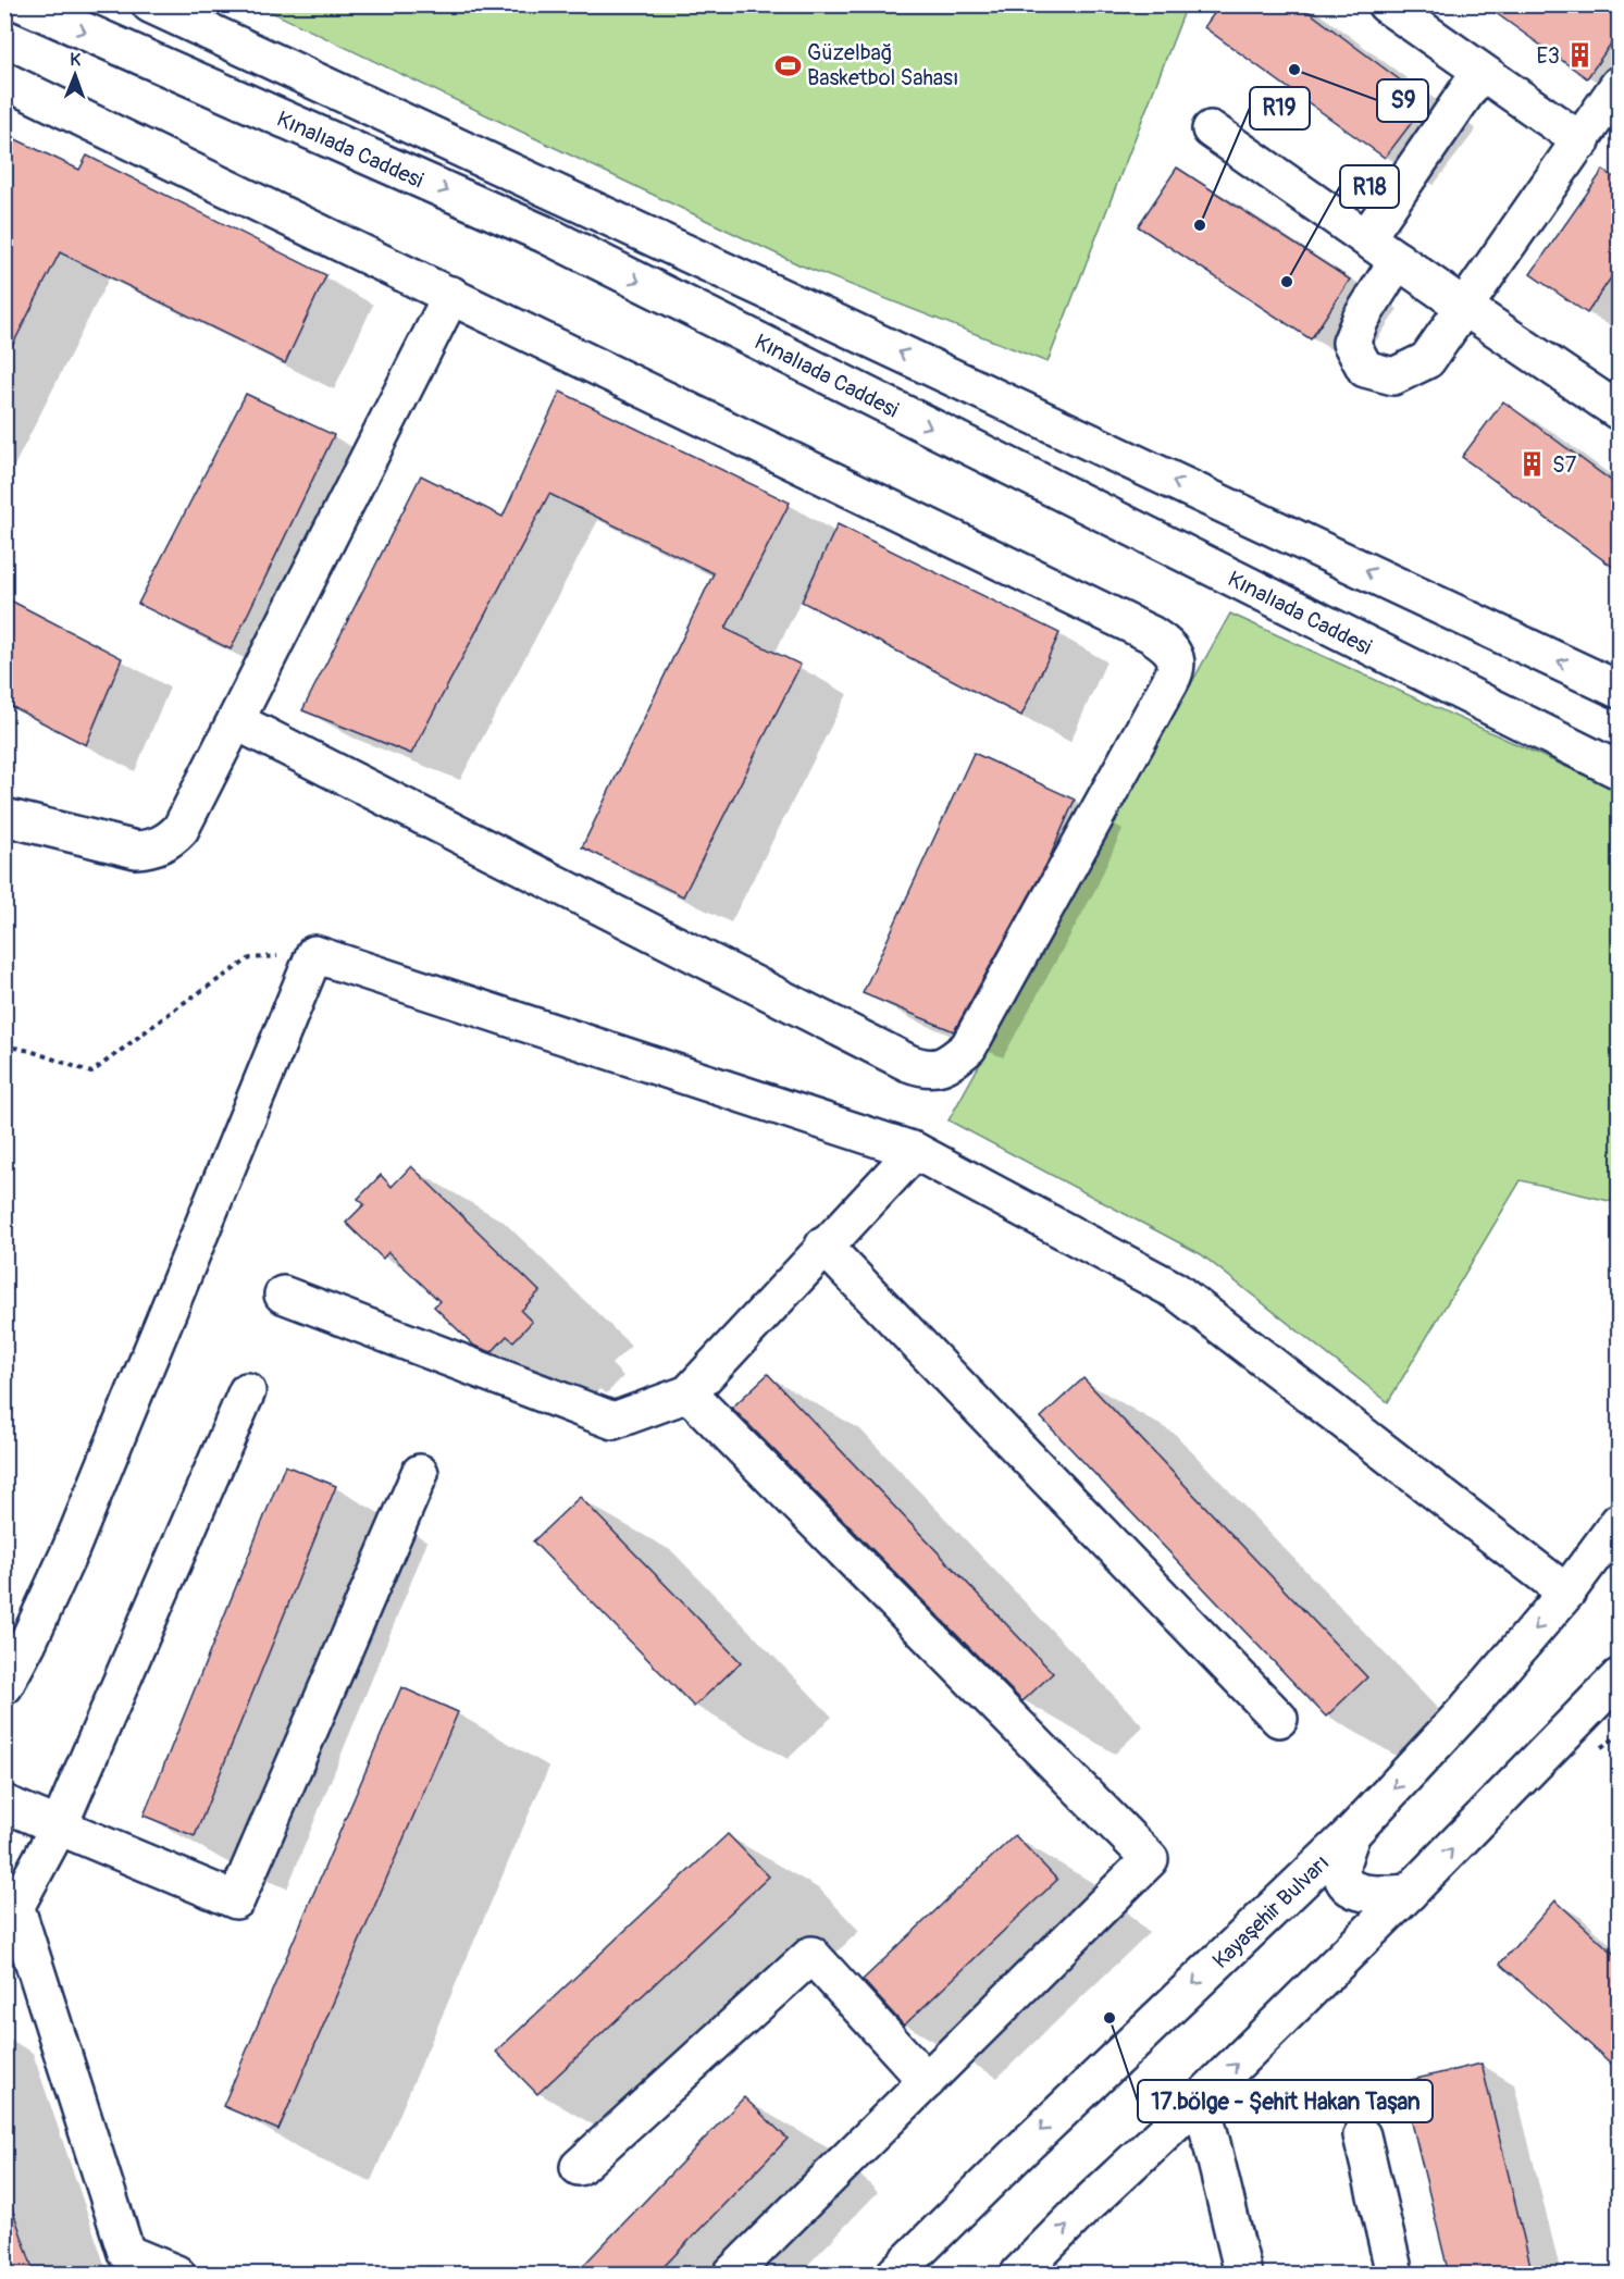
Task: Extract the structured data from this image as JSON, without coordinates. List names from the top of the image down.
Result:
{
  "streets": {
    "main road": ["Kınalıada Caddesi", "Kayaşehir Bulvarı"]
  },
  "places": {
    "building": ["E3", "S7"],
    "sports": ["Güzelbağ Basketbol Sahası"],
    "other": [
      "S9",
      "R19",
      "R18",
      "17.bölge - Şehit Hakan Taşan"
    ]
  },
  "north": "top"
}
